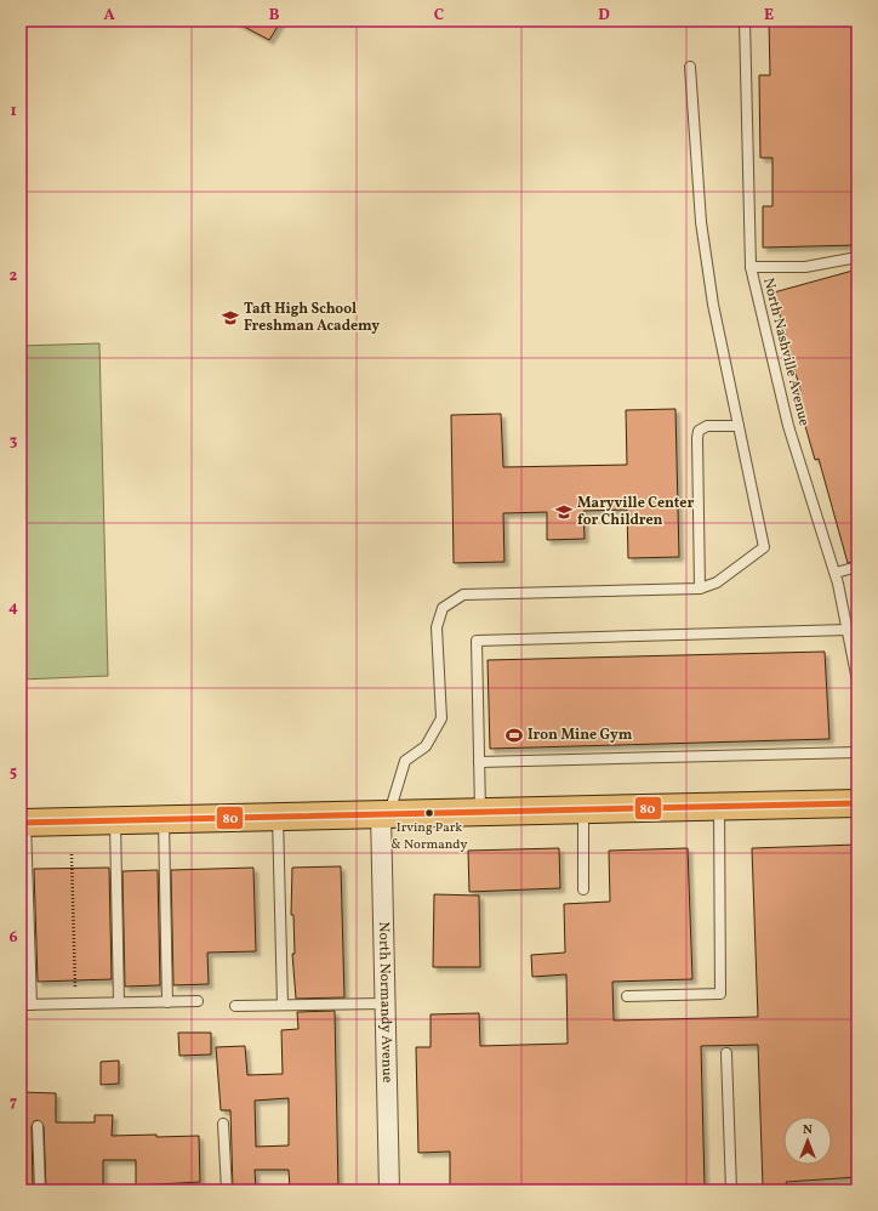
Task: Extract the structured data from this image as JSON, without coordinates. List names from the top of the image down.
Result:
{
  "streets": {
    "street": ["North Normandy Avenue"],
    "lane": ["North Nashville Avenue"]
  },
  "places": {
    "school or university": ["Taft High School Freshman Academy", "Maryville Center for Children"],
    "sports": ["Iron Mine Gym"],
    "other": ["Irving Park & Normandy"]
  },
  "lines": ["transit line 80"],
  "north": "top",
  "grid": {
    "columns": [
      "A",
      "B",
      "C",
      "D",
      "E"
    ],
    "rows": [
      "1",
      "2",
      "3",
      "4",
      "5",
      "6",
      "7"
    ]
  }
}
